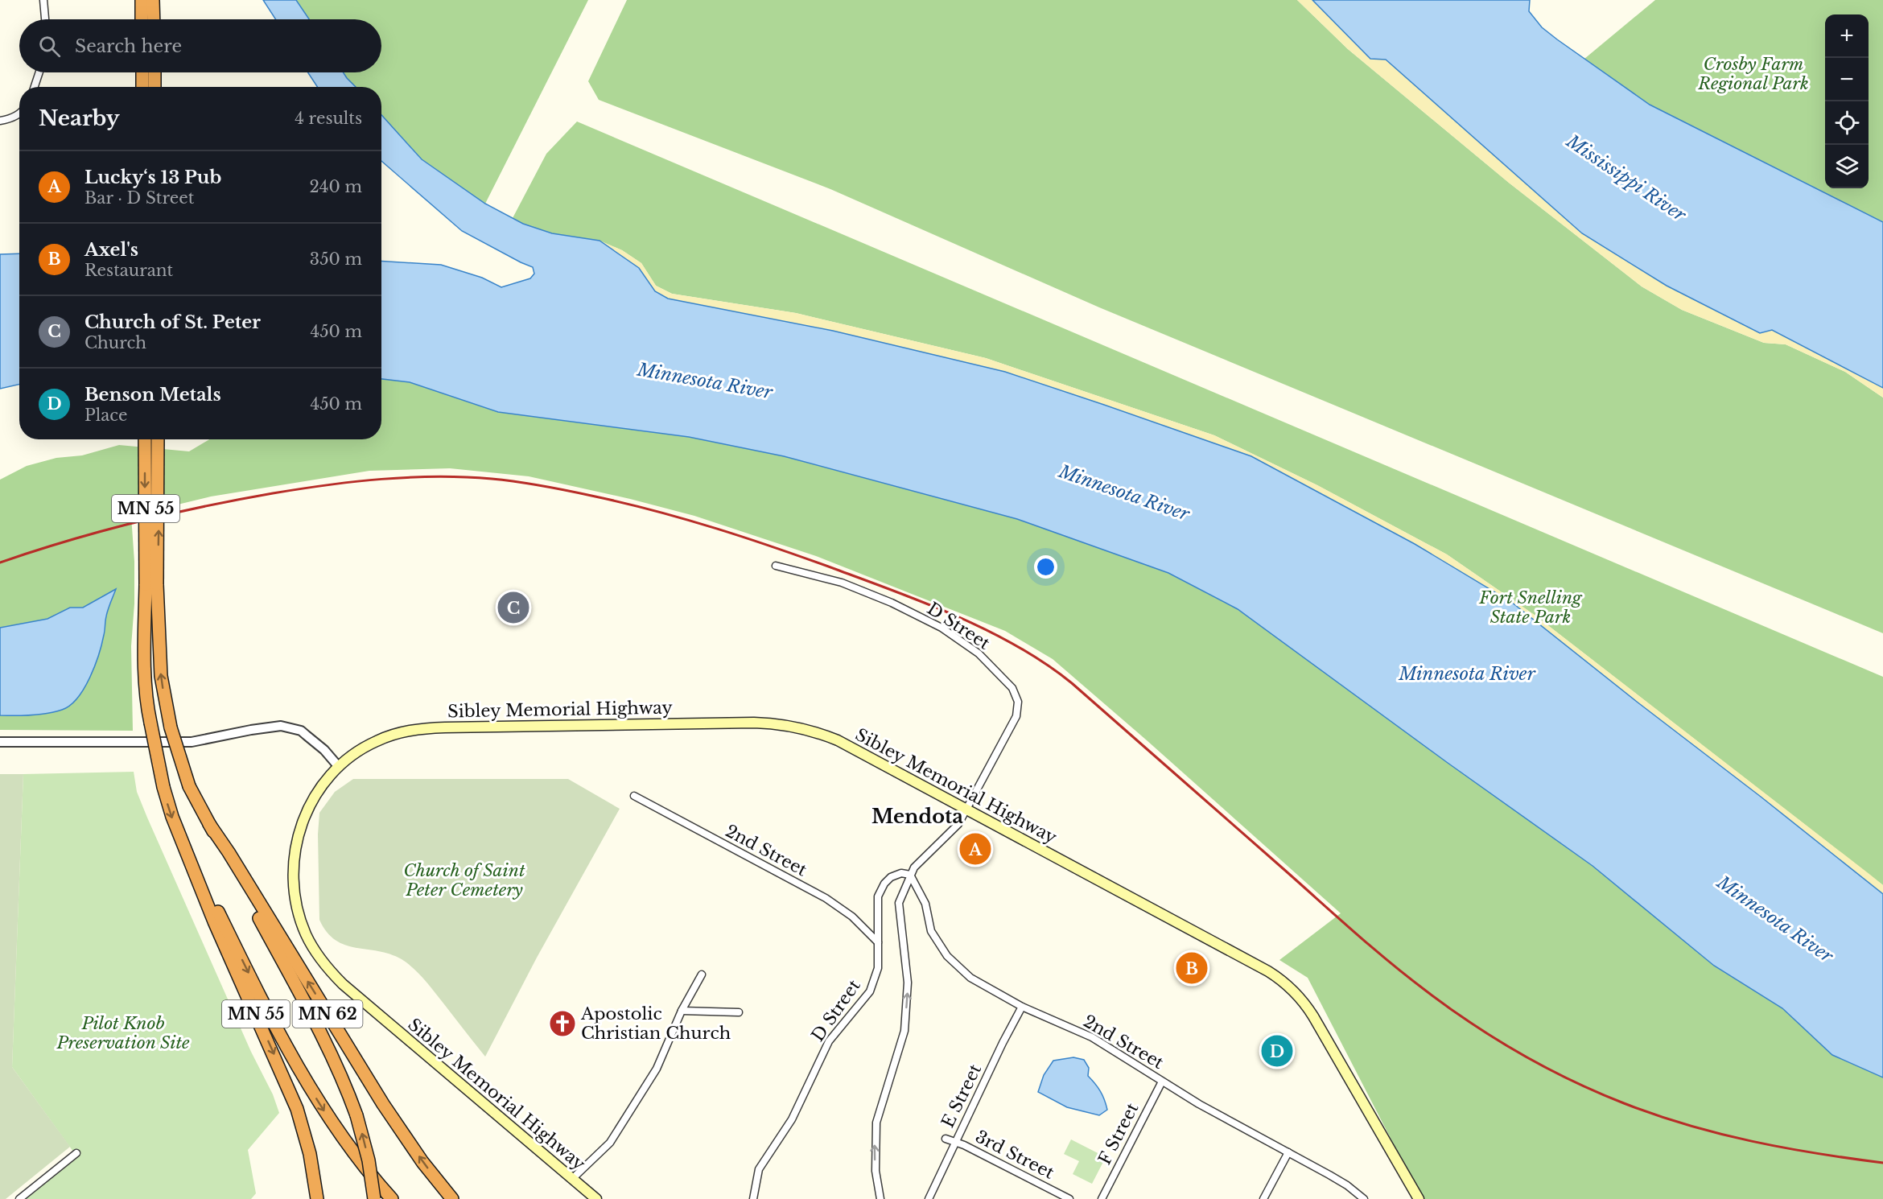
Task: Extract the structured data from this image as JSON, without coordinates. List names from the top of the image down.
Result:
{
  "streets": {
    "highway": ["MN 55", "MN 62"],
    "main road": ["Sibley Memorial Highway"],
    "street": [
      "D Street",
      "2nd Street",
      "E Street",
      "F Street",
      "3rd Street"
    ]
  },
  "crossings": [
    ["MN 55", "MN 62"],
    ["D Street", "Sibley Memorial Highway"],
    ["D Street", "2nd Street"],
    ["2nd Street", "E Street"],
    ["2nd Street", "F Street"],
    ["E Street", "3rd Street"]
  ],
  "districts": ["Mendota"],
  "water": ["Mississippi River", "Minnesota River"],
  "parks": [
    "Crosby Farm Regional Park",
    "Fort Snelling State Park",
    "Church of Saint Peter Cemetery",
    "Pilot Knob Preservation Site"
  ],
  "places": {
    "church": ["Apostolic Christian Church"]
  },
  "page": {
    "map_buttons": ["+", "−"],
    "search": "Search here",
    "heading": ["Nearby", "4 results"],
    "list": [
      {
        "mark": "A",
        "name": "Lucky‘s 13 Pub",
        "note": "Bar · D Street",
        "value": "240 m"
      },
      {
        "mark": "B",
        "name": "Axel's",
        "note": "Restaurant",
        "value": "350 m"
      },
      {
        "mark": "C",
        "name": "Church of St. Peter",
        "note": "Church",
        "value": "450 m"
      },
      {
        "mark": "D",
        "name": "Benson Metals",
        "note": "Place",
        "value": "450 m"
      }
    ],
    "pins": [
      "C",
      "A",
      "B",
      "D"
    ]
  }
}
